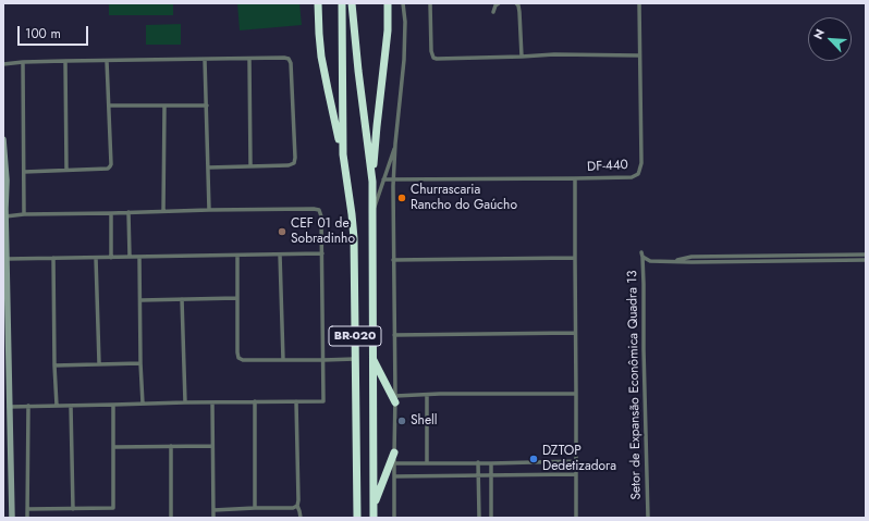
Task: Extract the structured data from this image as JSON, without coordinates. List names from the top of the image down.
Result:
{
  "streets": {
    "highway": ["BR-020"],
    "street": ["DF-440", "Setor de Expansão Econômica Quadra 13"]
  },
  "places": [
    "Churrascaria Rancho do Gaúcho",
    "CEF 01 de Sobradinho",
    "Shell",
    "DZTOP Dedetizadora"
  ],
  "scale_bar": "100 m",
  "north": "top left"
}
